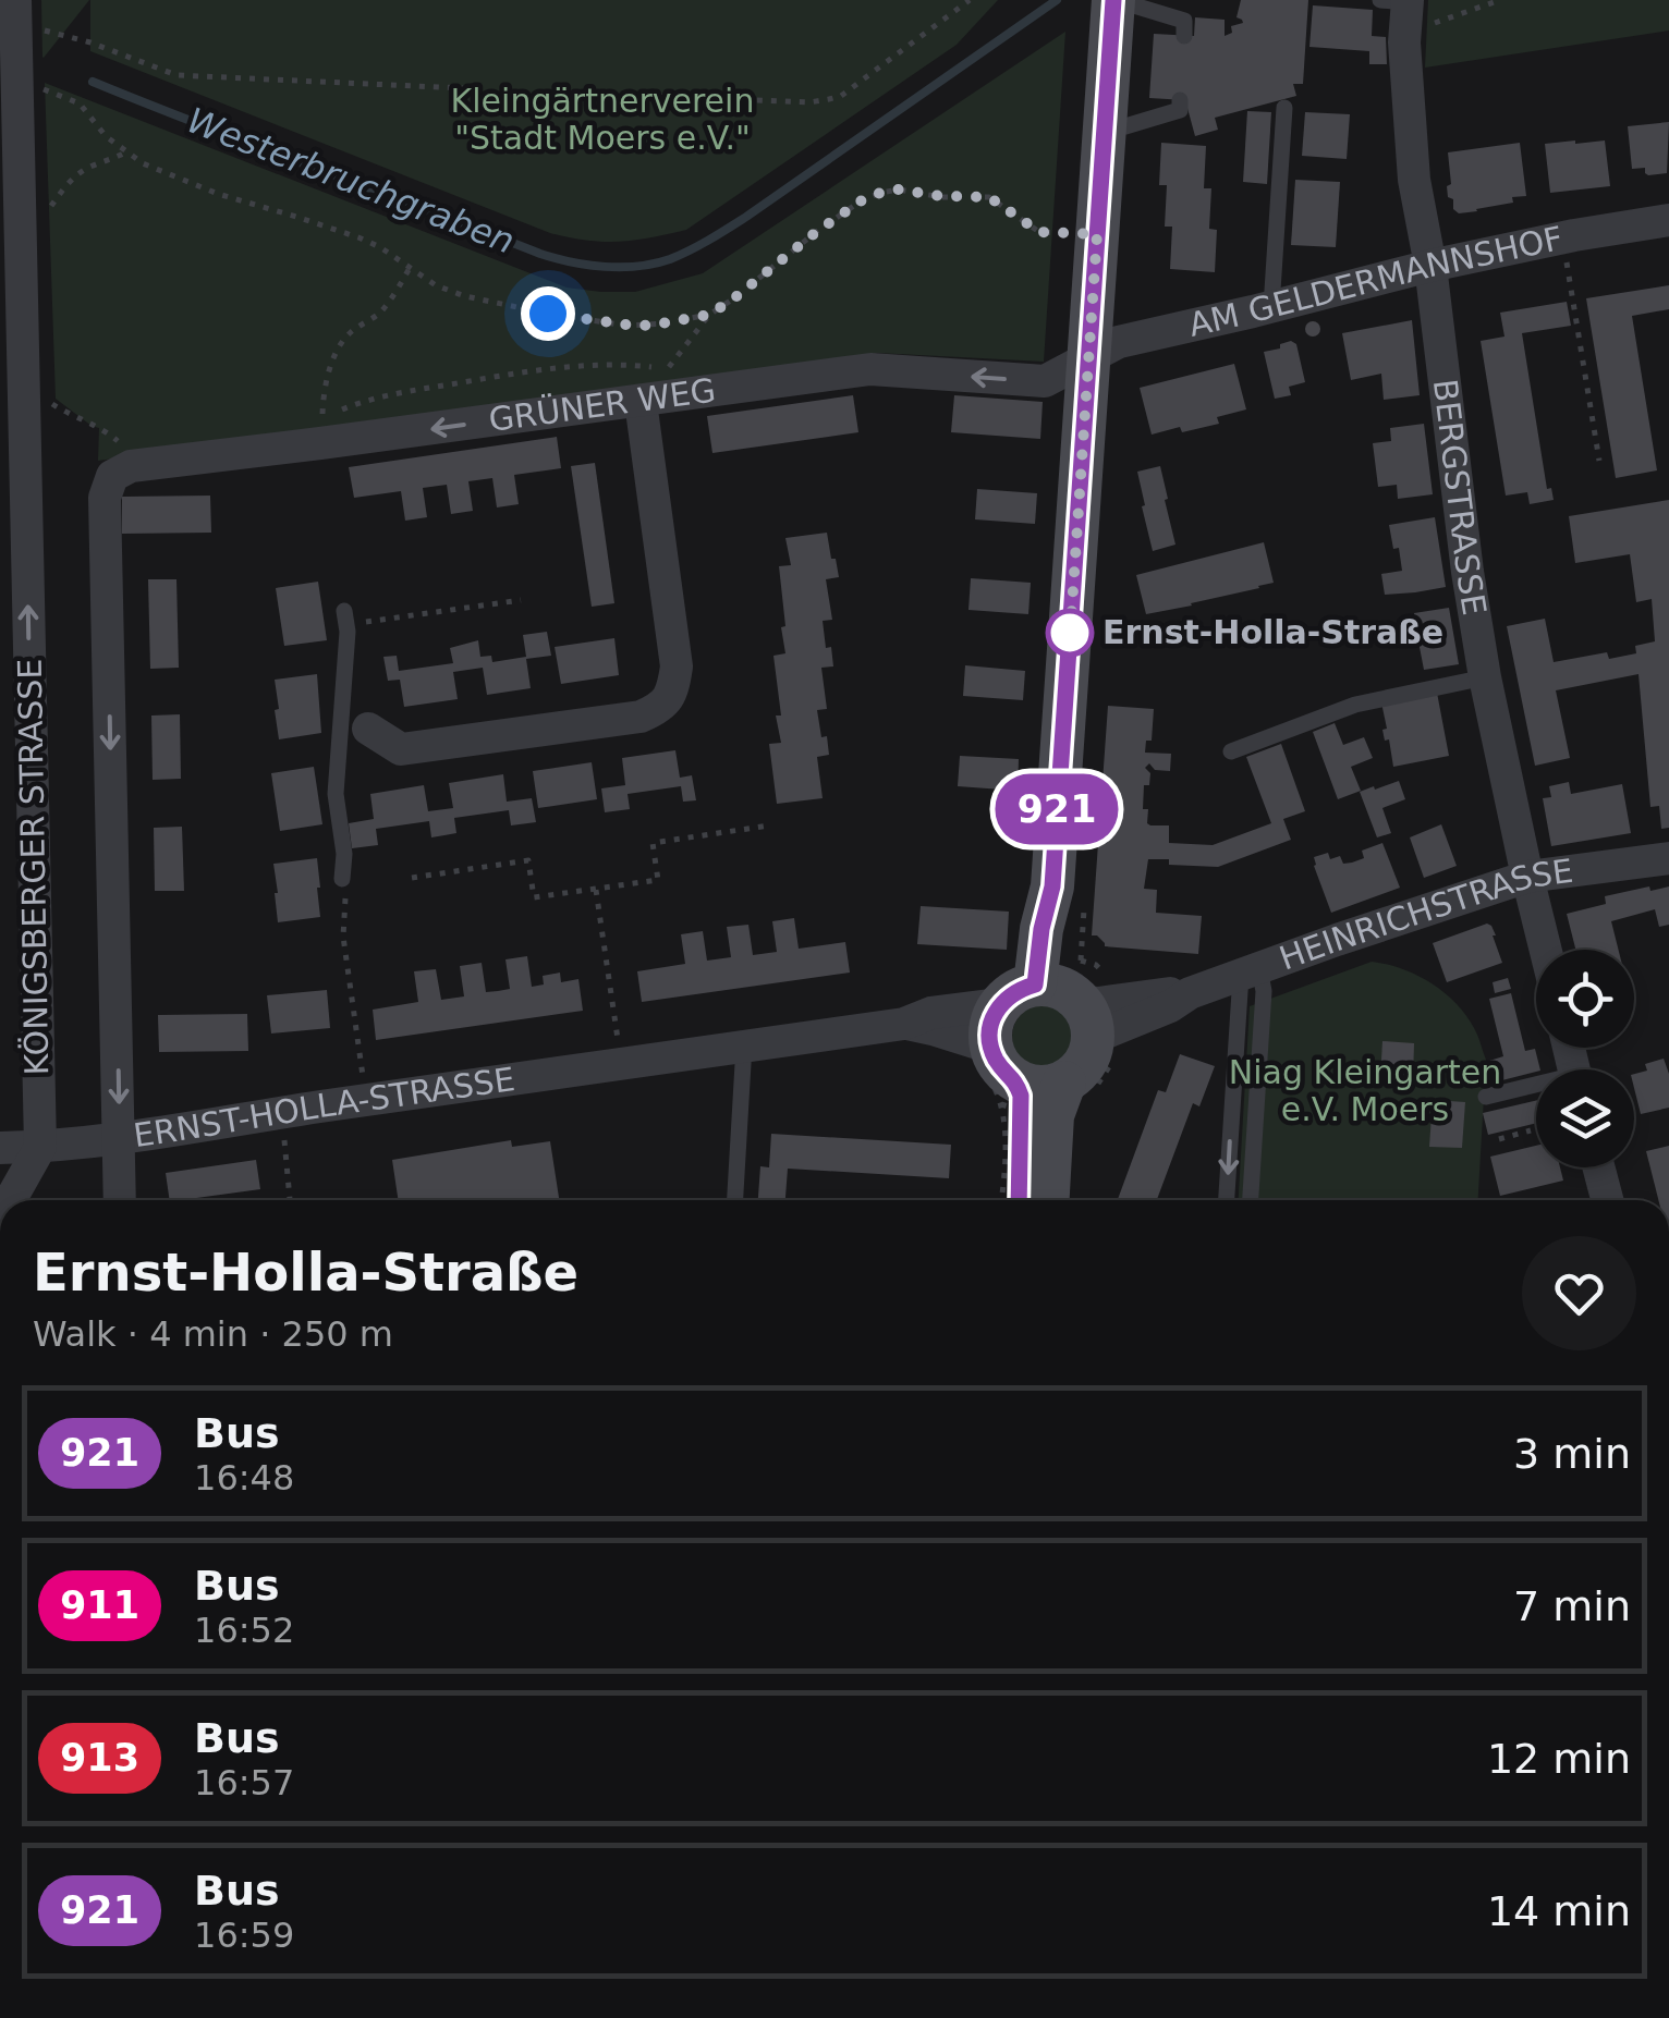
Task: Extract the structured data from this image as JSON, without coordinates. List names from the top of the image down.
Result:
{
  "streets": {
    "street": [
      "AM GELDERMANNSHOF",
      "GRÜNER WEG",
      "BERGSTRASSE",
      "KÖNIGSBERGER STRASSE",
      "HEINRICHSTRASSE",
      "ERNST-HOLLA-STRASSE"
    ]
  },
  "crossings": [
    ["AM GELDERMANNSHOF", "GRÜNER WEG"],
    ["AM GELDERMANNSHOF", "BERGSTRASSE"],
    ["GRÜNER WEG", "ERNST-HOLLA-STRASSE"],
    ["BERGSTRASSE", "HEINRICHSTRASSE"],
    ["KÖNIGSBERGER STRASSE", "ERNST-HOLLA-STRASSE"],
    ["HEINRICHSTRASSE", "ERNST-HOLLA-STRASSE"]
  ],
  "one_way": ["KÖNIGSBERGER STRASSE"],
  "water": ["Westerbruchgraben"],
  "parks": ["Kleingärtnerverein \"Stadt Moers e.V.\"", "Niag Kleingarten e.V. Moers"],
  "places": ["Ernst-Holla-Straße"],
  "lines": ["bus line 921"],
  "page": {
    "on_map": "921",
    "heading": ["Ernst-Holla-Straße", "Walk · 4 min · 250 m"],
    "list": [
      {
        "mark": "921",
        "name": "Bus",
        "note": "16:48",
        "value": "3 min"
      },
      {
        "mark": "911",
        "name": "Bus",
        "note": "16:52",
        "value": "7 min"
      },
      {
        "mark": "913",
        "name": "Bus",
        "note": "16:57",
        "value": "12 min"
      },
      {
        "mark": "921",
        "name": "Bus",
        "note": "16:59",
        "value": "14 min"
      }
    ]
  }
}
